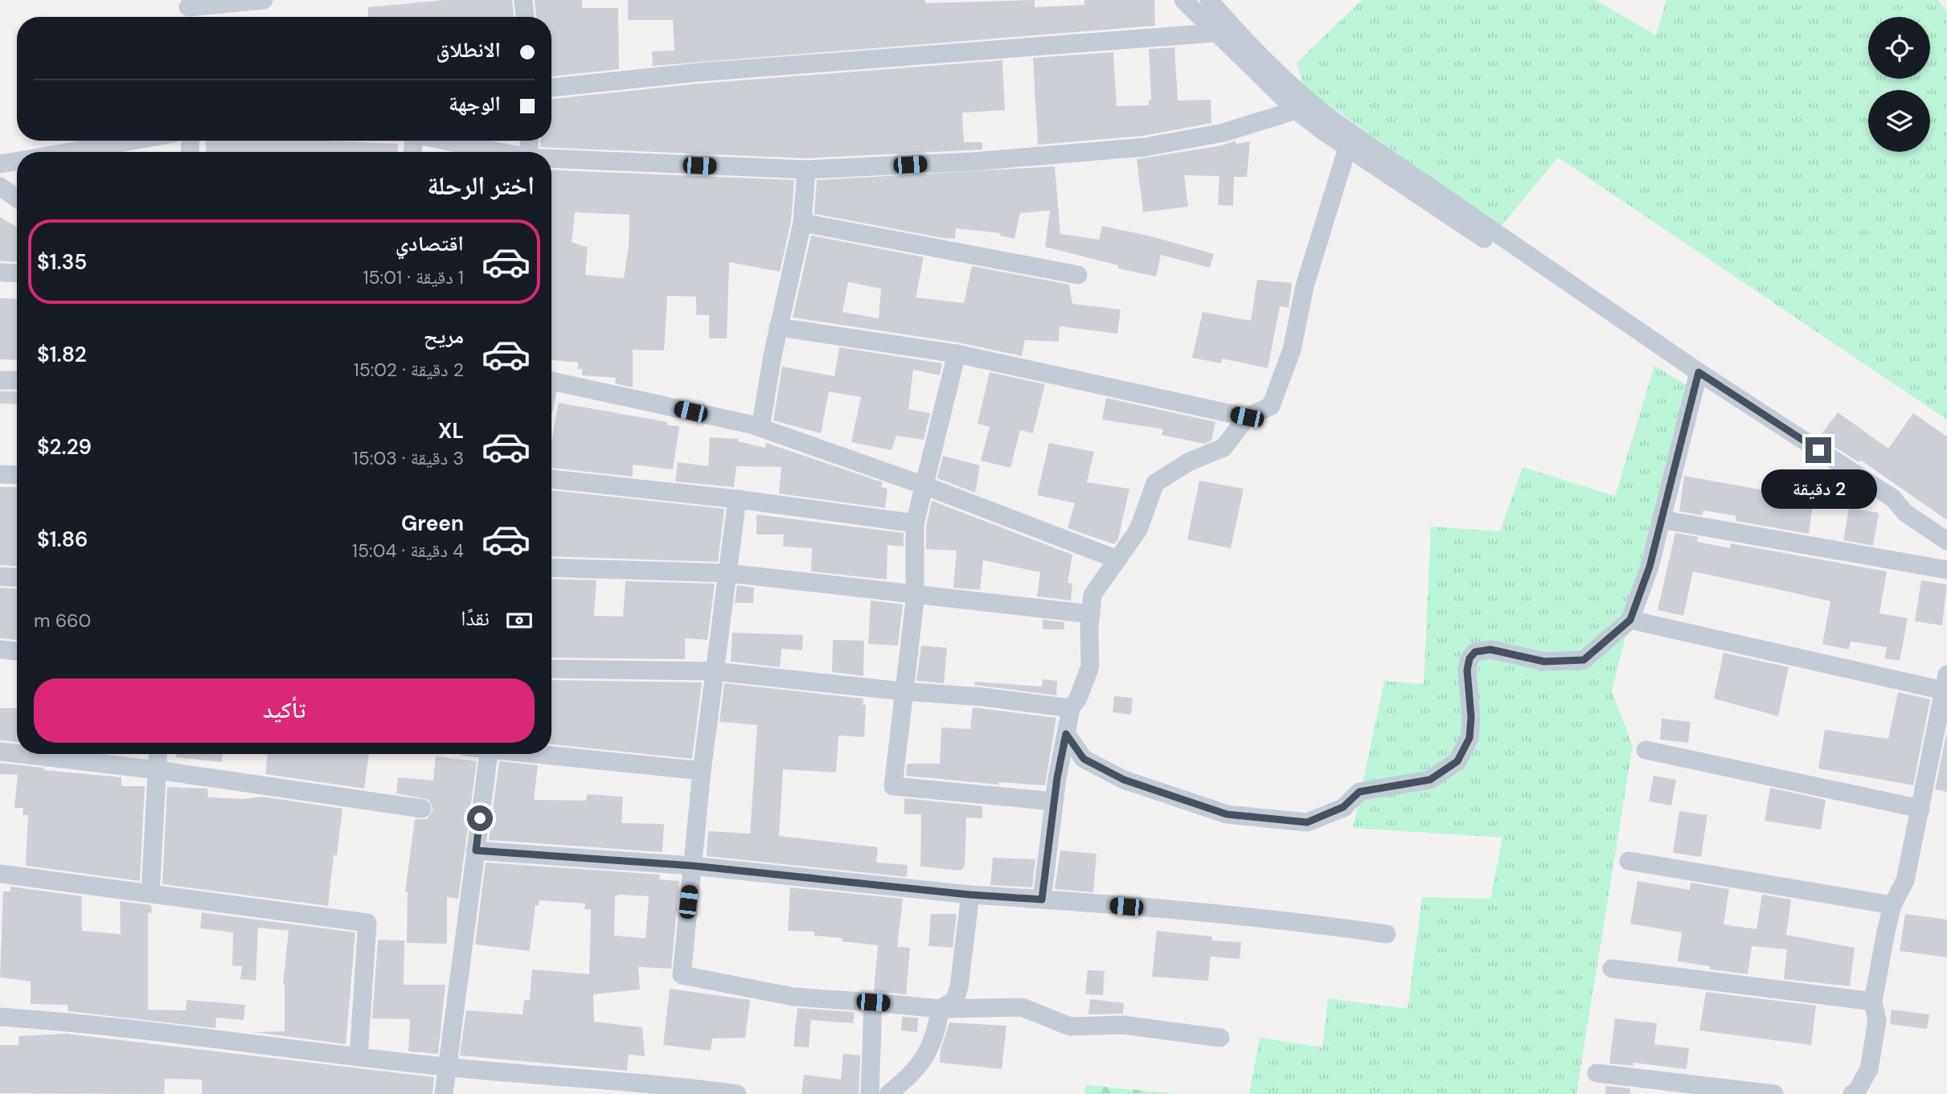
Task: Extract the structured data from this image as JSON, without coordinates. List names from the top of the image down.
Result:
{
  "page": {
    "banner": ["الانطلاق", "الوجهة"],
    "heading": "اختر الرحلة",
    "list": [
      {
        "name": "اقتصادي",
        "note": "1 دقيقة · 15:01",
        "value": "$1.35"
      },
      {
        "name": "مريح",
        "note": "2 دقيقة · 15:02",
        "value": "$1.82"
      },
      {
        "name": "XL",
        "note": "3 دقيقة · 15:03",
        "value": "$2.29"
      },
      {
        "name": "Green",
        "note": "4 دقيقة · 15:04",
        "value": "$1.86"
      }
    ],
    "bubble": "2 دقيقة",
    "pay": ["نقدًا", "660 m"],
    "buttons": "تأكيد"
  }
}
